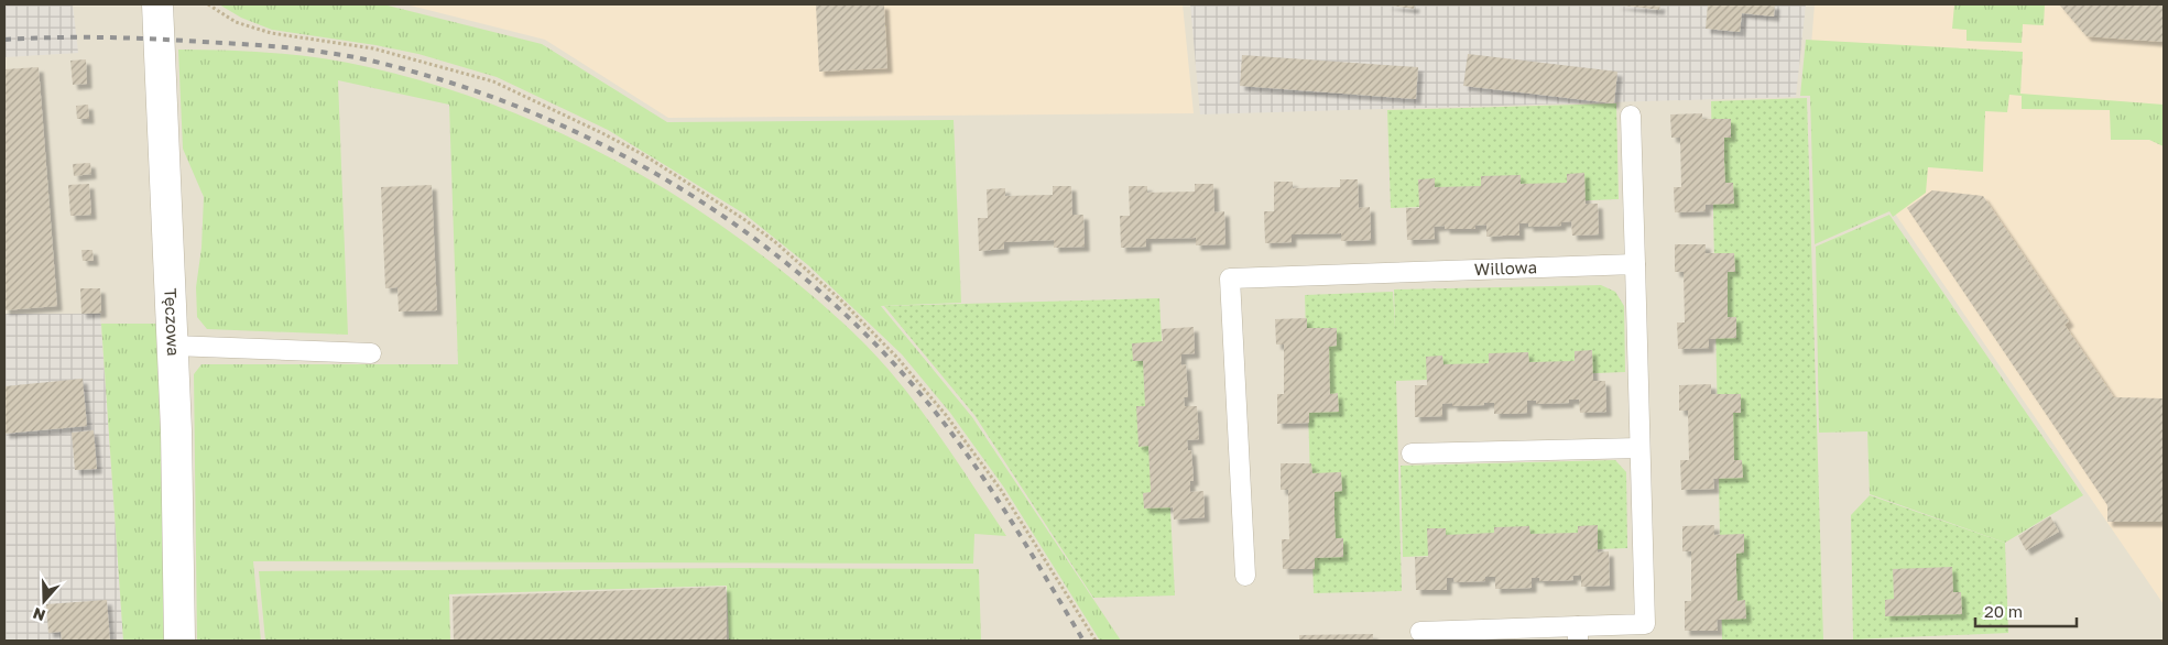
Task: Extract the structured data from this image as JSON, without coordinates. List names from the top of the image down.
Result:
{
  "streets": {
    "street": ["Tęczowa"],
    "lane": ["Willowa"]
  },
  "scale_bar": "20 m",
  "north": "bottom"
}
